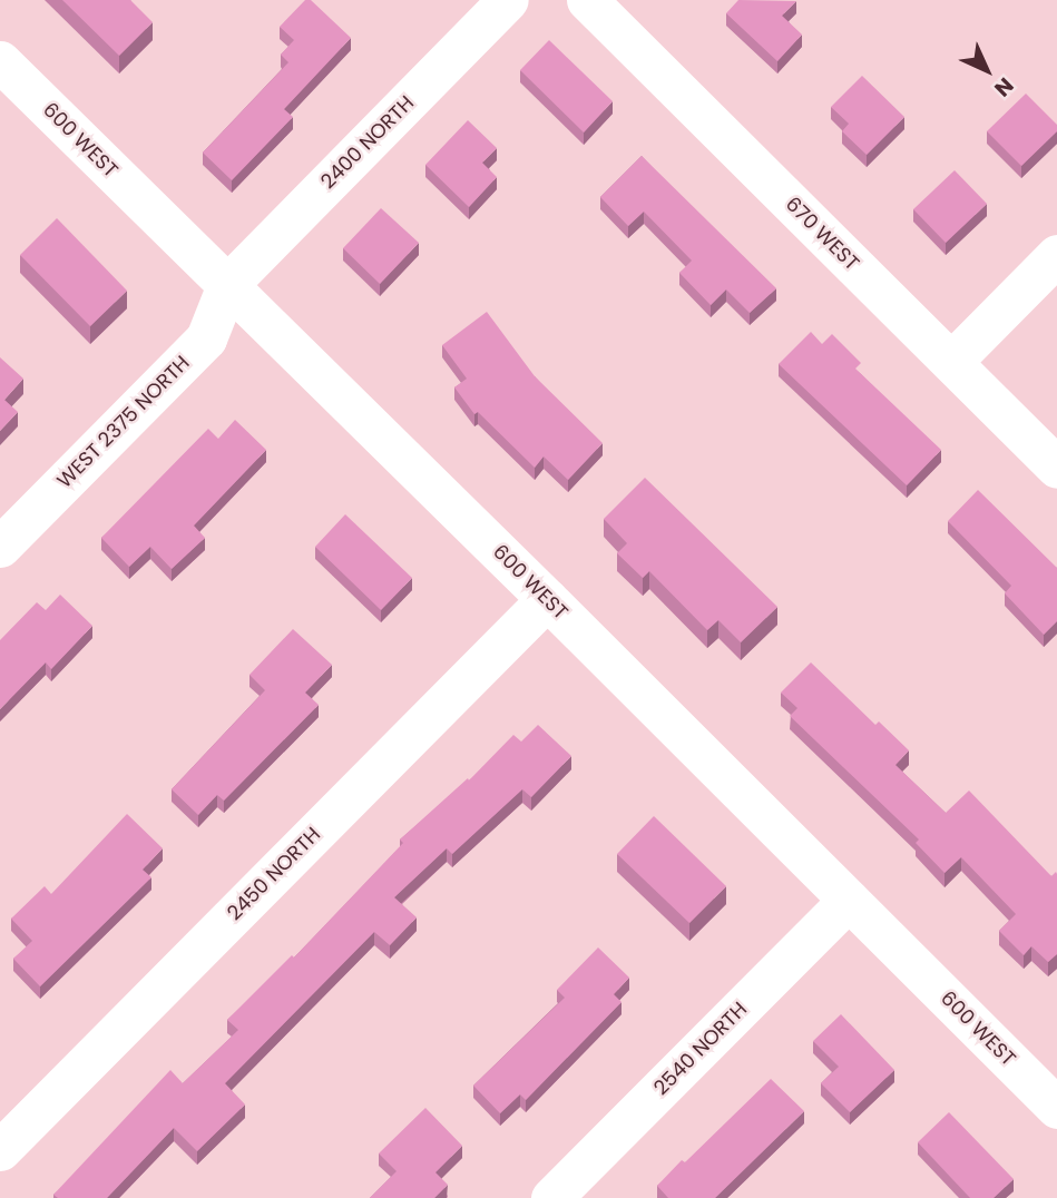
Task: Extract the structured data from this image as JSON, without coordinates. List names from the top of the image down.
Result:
{
  "streets": {
    "street": [
      "600 WEST",
      "2400 NORTH",
      "670 WEST",
      "WEST 2375 NORTH",
      "2450 NORTH",
      "2540 NORTH"
    ]
  },
  "crossings": [
    ["600 WEST", "2400 NORTH"],
    ["600 WEST", "WEST 2375 NORTH"],
    ["600 WEST", "2450 NORTH"],
    ["600 WEST", "2540 NORTH"],
    ["2400 NORTH", "WEST 2375 NORTH"]
  ],
  "north": "bottom right"
}
